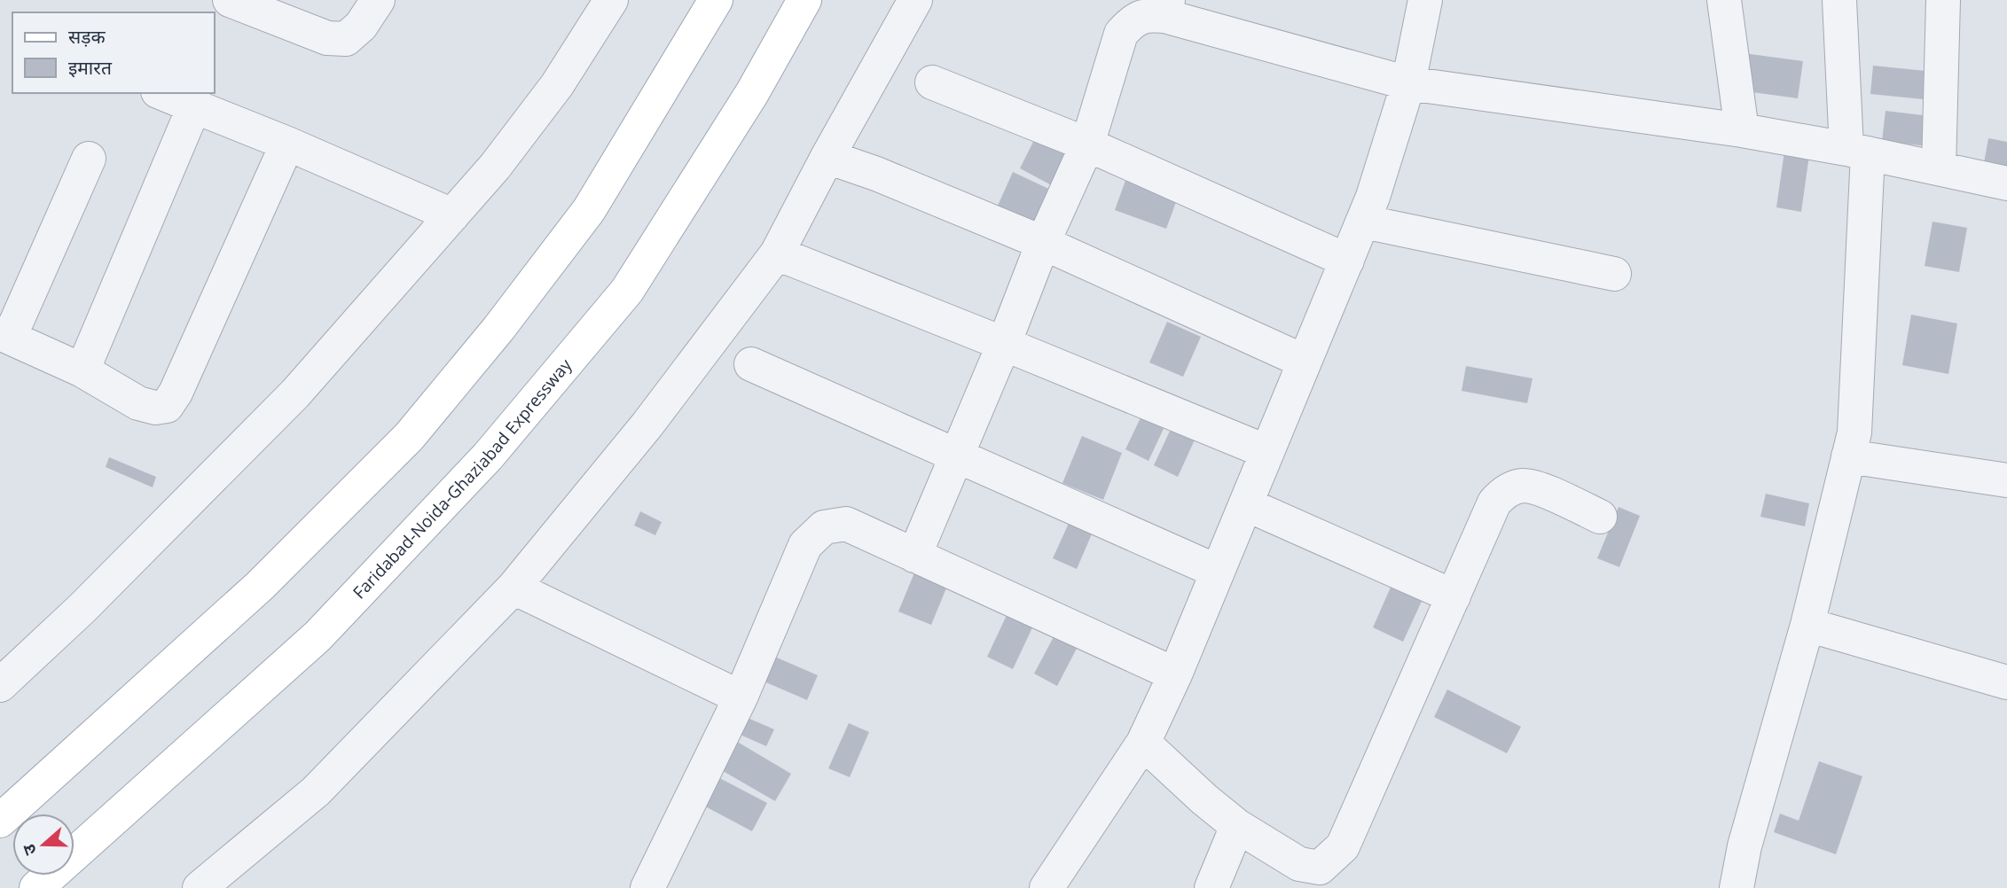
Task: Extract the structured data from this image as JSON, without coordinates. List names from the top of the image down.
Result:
{
  "streets": {
    "main road": ["Faridabad-Noida-Ghaziabad Expressway"]
  },
  "legend": ["सड़क", "इमारत"],
  "north": "left"
}
